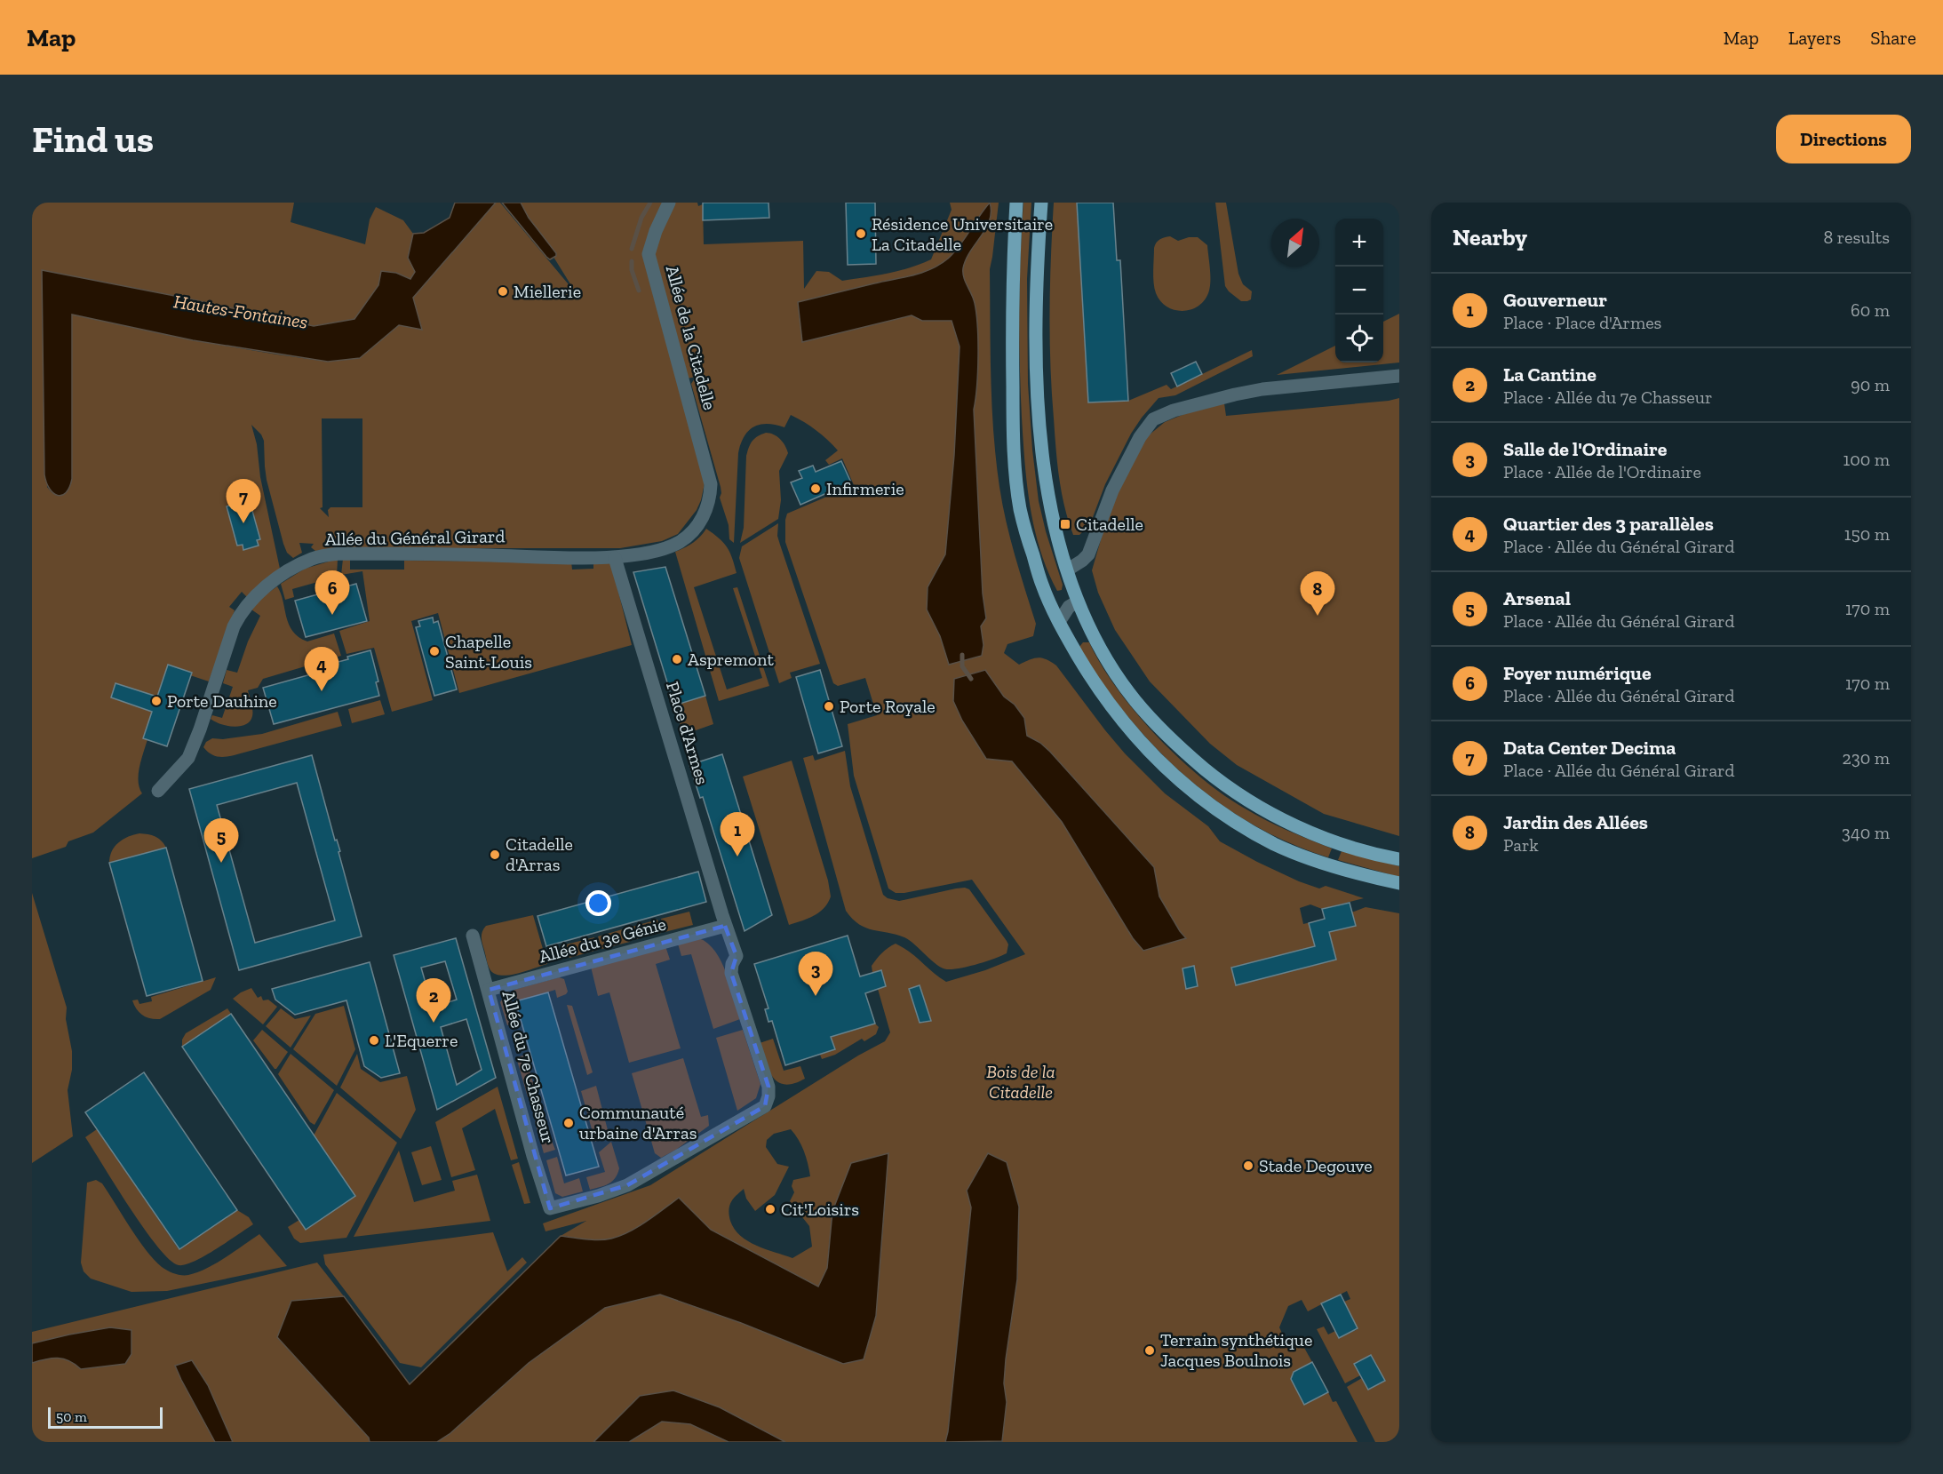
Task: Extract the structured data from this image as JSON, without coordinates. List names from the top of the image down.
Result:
{
  "streets": {
    "street": [
      "Allée de la Citadelle",
      "Allée du Général Girard",
      "Place d'Armes",
      "Allée du 3e Génie",
      "Allée du 7e Chasseur"
    ]
  },
  "crossings": [
    ["Allée de la Citadelle", "Allée du Général Girard"],
    ["Allée du Général Girard", "Place d'Armes"],
    ["Place d'Armes", "Allée du 3e Génie"],
    ["Place d'Armes", "Allée du 7e Chasseur"],
    ["Allée du 3e Génie", "Allée du 7e Chasseur"]
  ],
  "water": ["Hautes-Fontaines"],
  "parks": ["Bois de la Citadelle"],
  "places": {
    "other": [
      "Résidence Universitaire La Citadelle",
      "Miellerie",
      "Infirmerie",
      "Chapelle Saint-Louis",
      "Aspremont",
      "Porte Dauhine",
      "Porte Royale",
      "Citadelle d'Arras",
      "L'Equerre",
      "Communauté urbaine d'Arras",
      "Stade Degouve",
      "Cit'Loisirs",
      "Terrain synthétique Jacques Boulnois"
    ],
    "transit": ["Citadelle"]
  },
  "scale_bar": "50 m",
  "north": "top right",
  "page": {
    "header": "Map",
    "nav": ["Map", "Layers", "Share"],
    "buttons": "Directions",
    "title": "Find us",
    "heading": ["Nearby", "8 results"],
    "map_buttons": ["+", "−"],
    "list": [
      {
        "mark": "1",
        "name": "Gouverneur",
        "note": "Place · Place d'Armes",
        "value": "60 m"
      },
      {
        "mark": "2",
        "name": "La Cantine",
        "note": "Place · Allée du 7e Chasseur",
        "value": "90 m"
      },
      {
        "mark": "3",
        "name": "Salle de l'Ordinaire",
        "note": "Place · Allée de l'Ordinaire",
        "value": "100 m"
      },
      {
        "mark": "4",
        "name": "Quartier des 3 parallèles",
        "note": "Place · Allée du Général Girard",
        "value": "150 m"
      },
      {
        "mark": "5",
        "name": "Arsenal",
        "note": "Place · Allée du Général Girard",
        "value": "170 m"
      },
      {
        "mark": "6",
        "name": "Foyer numérique",
        "note": "Place · Allée du Général Girard",
        "value": "170 m"
      },
      {
        "mark": "7",
        "name": "Data Center Decima",
        "note": "Place · Allée du Général Girard",
        "value": "230 m"
      },
      {
        "mark": "8",
        "name": "Jardin des Allées",
        "note": "Park",
        "value": "340 m"
      }
    ],
    "pins": [
      "7",
      "6",
      "8",
      "4",
      "1",
      "5",
      "3",
      "2"
    ],
    "scale": "50 m"
  }
}
